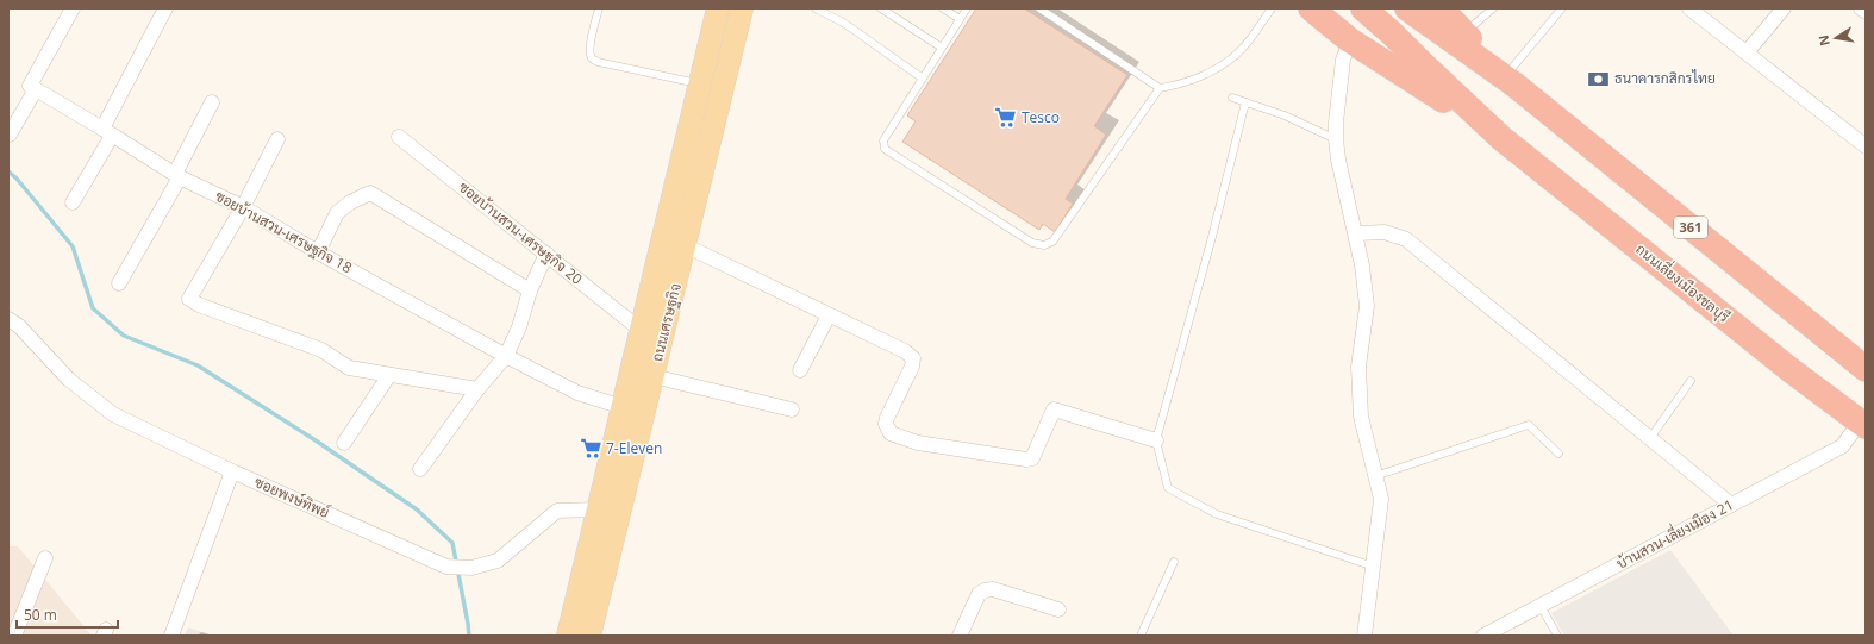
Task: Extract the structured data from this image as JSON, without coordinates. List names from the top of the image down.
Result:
{
  "streets": {
    "highway": ["361", "ถนนเลี่ยงเมืองชลบุรี"],
    "main road": ["ถนนเศรษฐกิจ"],
    "street": [
      "ซอยบ้านสวน-เศรษฐกิจ 18",
      "ซอยบ้านสวน-เศรษฐกิจ 20",
      "ซอยพงษ์ทิพย์",
      "บ้านสวน-เลี่ยงเมือง 21"
    ]
  },
  "crossings": [
    ["ซอยบ้านสวน-เศรษฐกิจ 18", "ถนนเศรษฐกิจ"],
    ["ซอยบ้านสวน-เศรษฐกิจ 20", "ถนนเศรษฐกิจ"],
    ["ถนนเลี่ยงเมืองชลบุรี", "บ้านสวน-เลี่ยงเมือง 21"],
    ["ถนนเศรษฐกิจ", "ซอยพงษ์ทิพย์"]
  ],
  "places": {
    "bank": ["ธนาคารกสิกรไทย"],
    "supermarket": ["Tesco", "7-Eleven"]
  },
  "scale_bar": "50 m",
  "north": "left"
}
